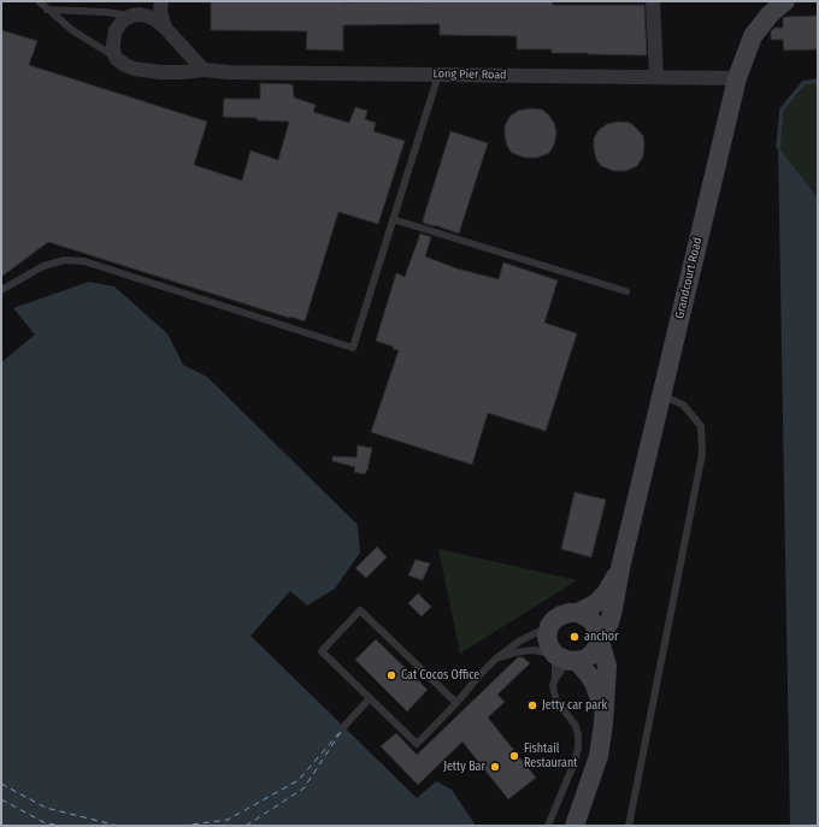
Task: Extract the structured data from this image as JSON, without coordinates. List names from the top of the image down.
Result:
{
  "streets": {
    "street": ["Long Pier Road", "Grandcourt Road"]
  },
  "crossings": [
    ["Long Pier Road", "Grandcourt Road"]
  ],
  "places": [
    "anchor",
    "Cat Cocos Office",
    "Jetty car park",
    "Fishtail Restaurant",
    "Jetty Bar"
  ]
}
